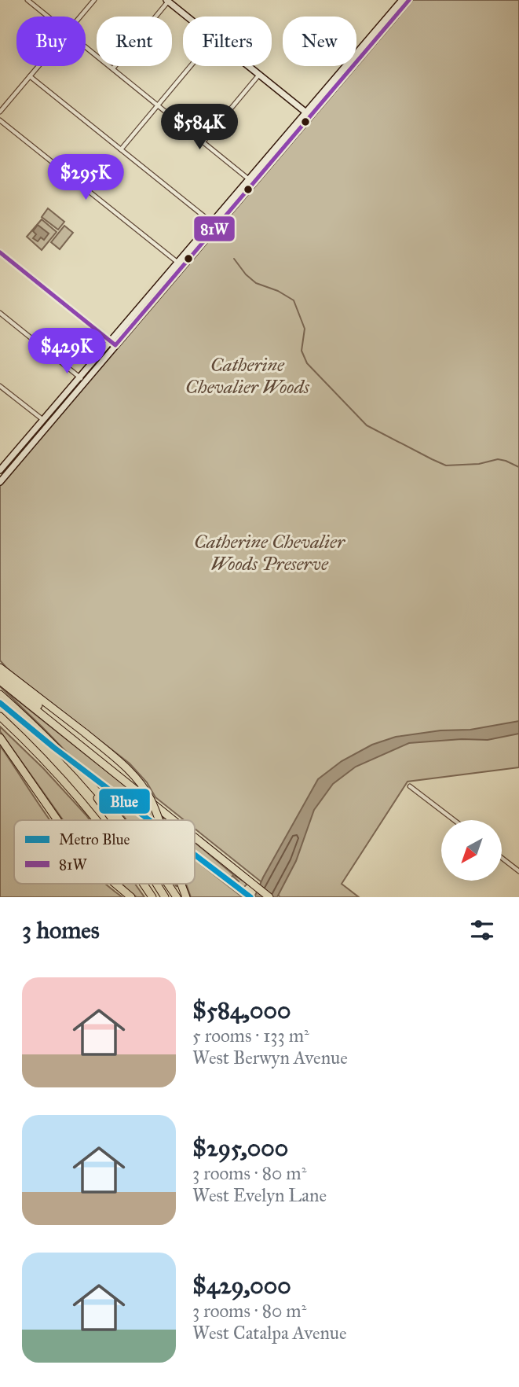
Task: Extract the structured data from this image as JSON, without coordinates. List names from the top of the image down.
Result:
{
  "parks": ["Catherine Chevalier Woods", "Catherine Chevalier Woods Preserve"],
  "lines": ["transit line 81W", "metro line Blue"],
  "legend": ["Metro Blue", "81W"],
  "north": "bottom left",
  "page": {
    "chip": [
      "Buy",
      "Rent",
      "Filters",
      "New"
    ],
    "price": ["$584K", "$295K", "$429K"],
    "heading": "3 homes",
    "list": [
      {
        "name": "$584,000",
        "note": "5 rooms · 133 m² · West Berwyn Avenue"
      },
      {
        "name": "$295,000",
        "note": "3 rooms · 80 m² · West Evelyn Lane"
      },
      {
        "name": "$429,000",
        "note": "3 rooms · 80 m² · West Catalpa Avenue"
      }
    ]
  }
}
